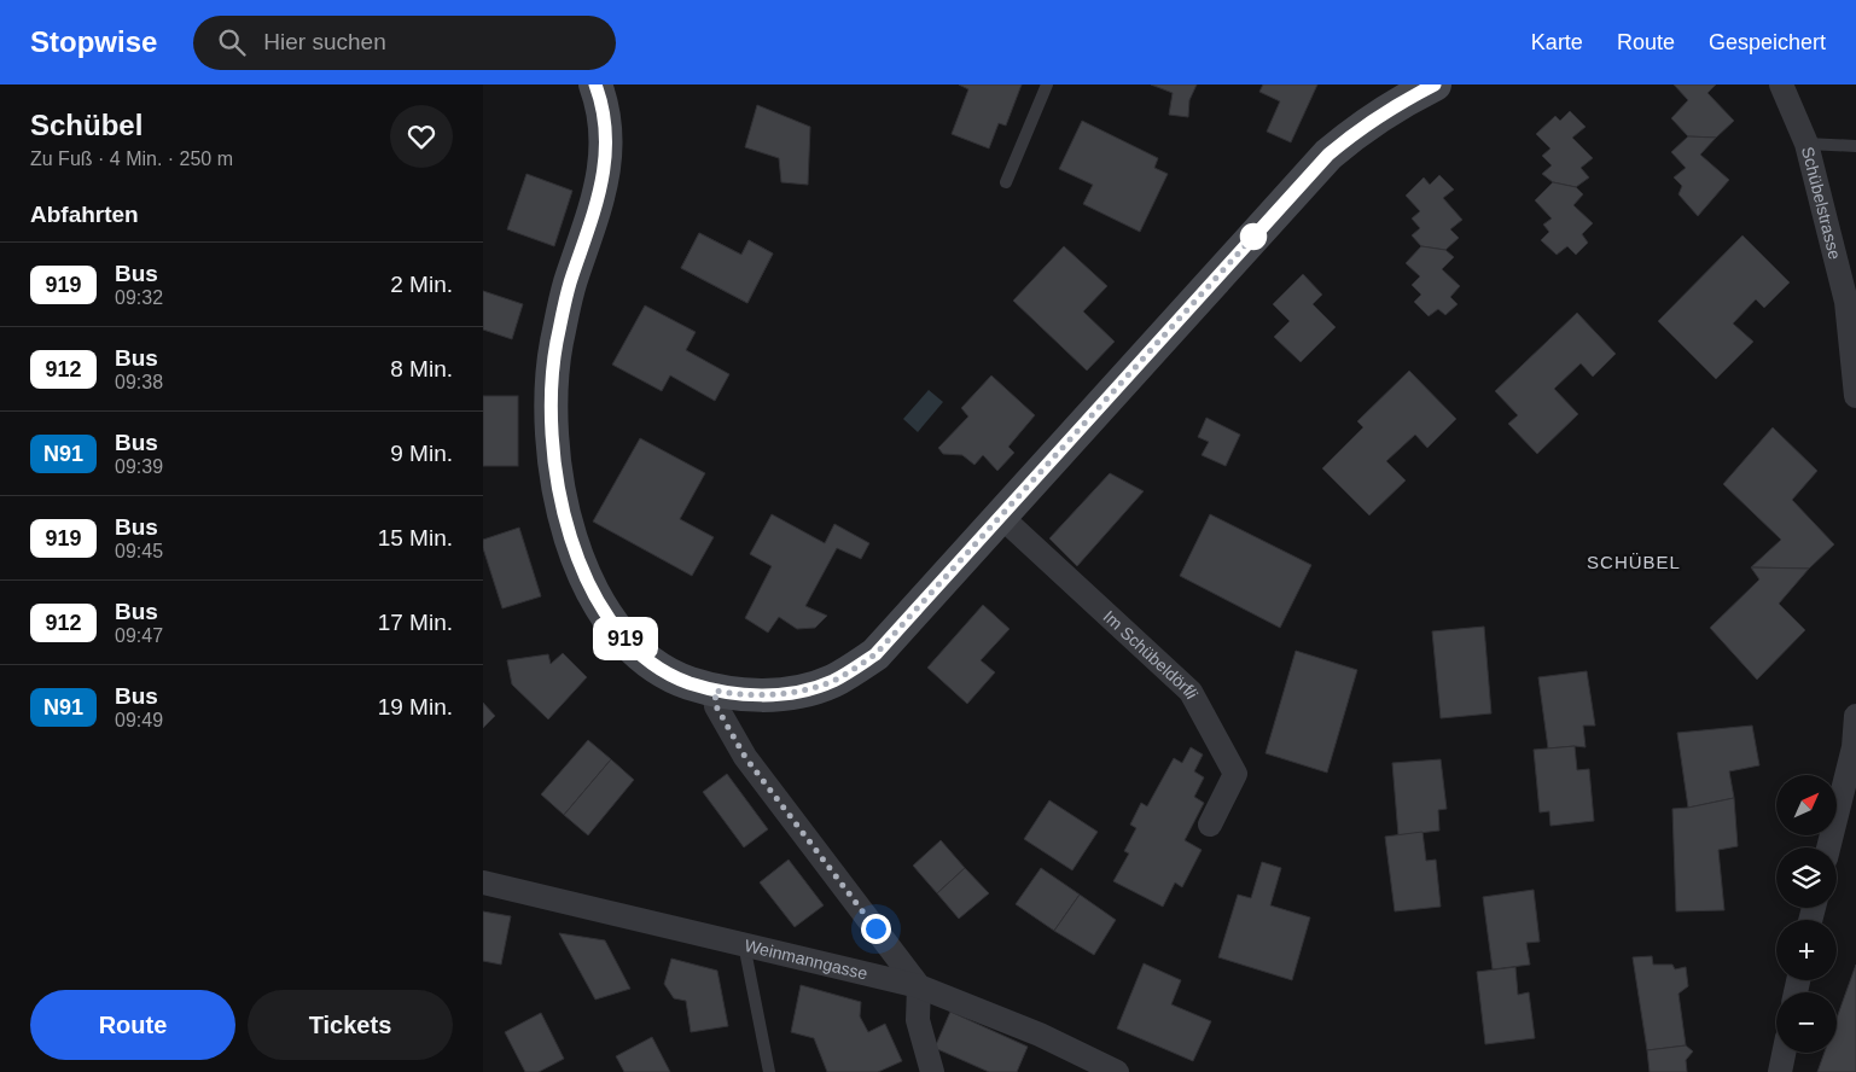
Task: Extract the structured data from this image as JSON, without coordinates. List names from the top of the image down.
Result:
{
  "streets": {
    "street": ["Schübelstrasse", "Im Schübeldörfli", "Weinmanngasse"]
  },
  "districts": ["SCHÜBEL"],
  "lines": ["bus line 919"],
  "north": "top right",
  "page": {
    "header": "Stopwise",
    "search": "Hier suchen",
    "nav": ["Karte", "Route", "Gespeichert"],
    "heading": [
      ["Schübel", "Zu Fuß · 4 Min. · 250 m"],
      "Abfahrten"
    ],
    "on_map": "919",
    "list": [
      {
        "mark": "919",
        "name": "Bus",
        "note": "09:32",
        "value": "2 Min."
      },
      {
        "mark": "912",
        "name": "Bus",
        "note": "09:38",
        "value": "8 Min."
      },
      {
        "mark": "N91",
        "name": "Bus",
        "note": "09:39",
        "value": "9 Min."
      },
      {
        "mark": "919",
        "name": "Bus",
        "note": "09:45",
        "value": "15 Min."
      },
      {
        "mark": "912",
        "name": "Bus",
        "note": "09:47",
        "value": "17 Min."
      },
      {
        "mark": "N91",
        "name": "Bus",
        "note": "09:49",
        "value": "19 Min."
      }
    ],
    "map_buttons": ["+", "−"],
    "buttons": ["Route", "Tickets"]
  }
}
